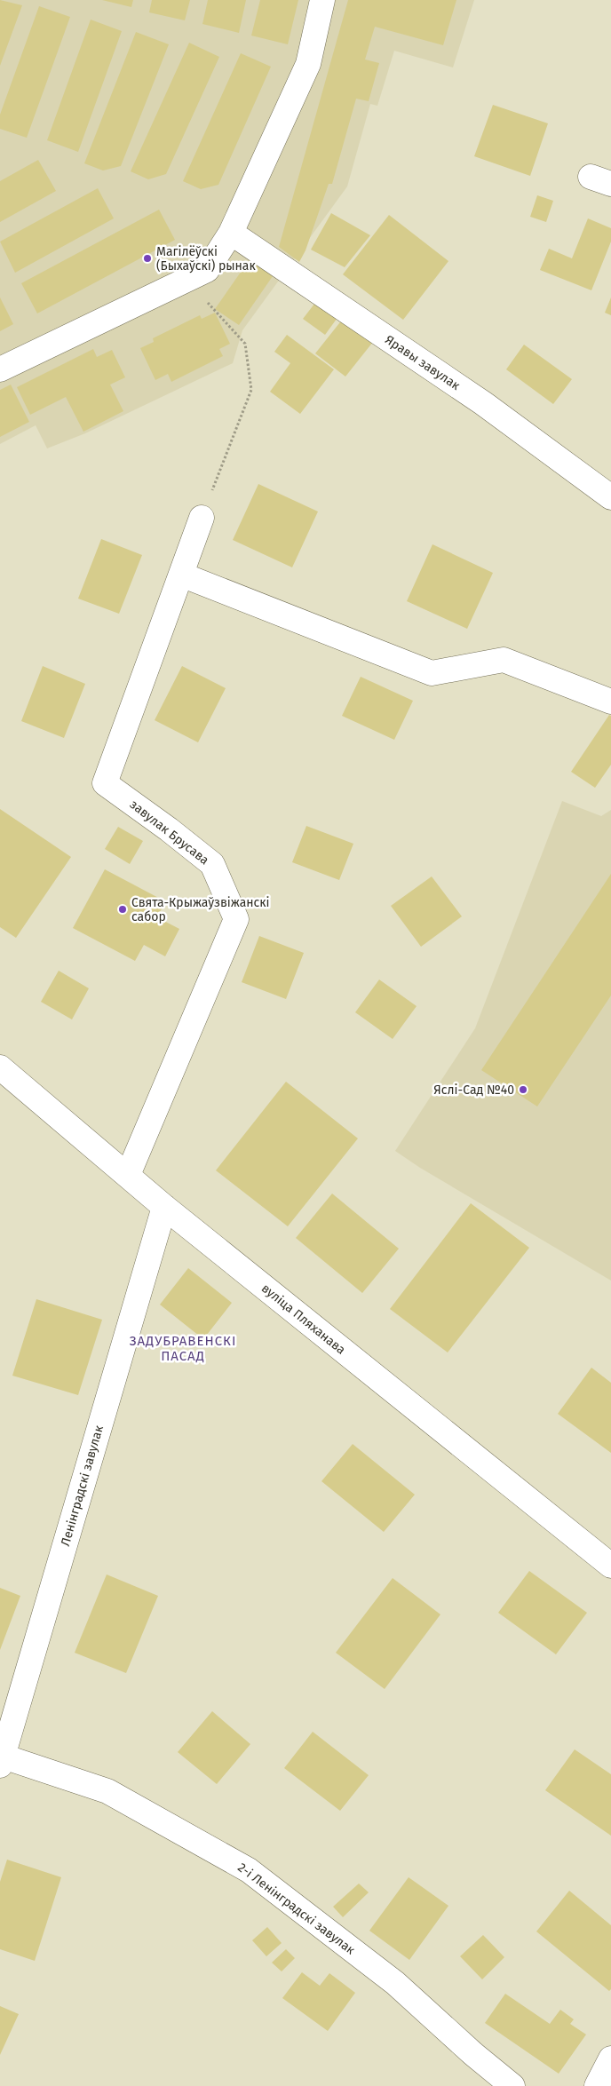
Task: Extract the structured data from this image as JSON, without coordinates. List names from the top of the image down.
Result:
{
  "streets": {
    "street": [
      "Яравы завулак",
      "завулак Брусава",
      "вуліца Пляханава",
      "Ленінградскі завулак",
      "2-і Ленінградскі завулак"
    ]
  },
  "crossings": [
    ["завулак Брусава", "вуліца Пляханава"],
    ["вуліца Пляханава", "Ленінградскі завулак"],
    ["Ленінградскі завулак", "2-і Ленінградскі завулак"]
  ],
  "districts": ["ЗАДУБРАВЕНСКІ ПАСАД"],
  "places": ["Магілёўскі (Быхаўскі) рынак", "Свята-Крыжаўзвіжанскі сабор", "Яслі-Сад №40"]
}
